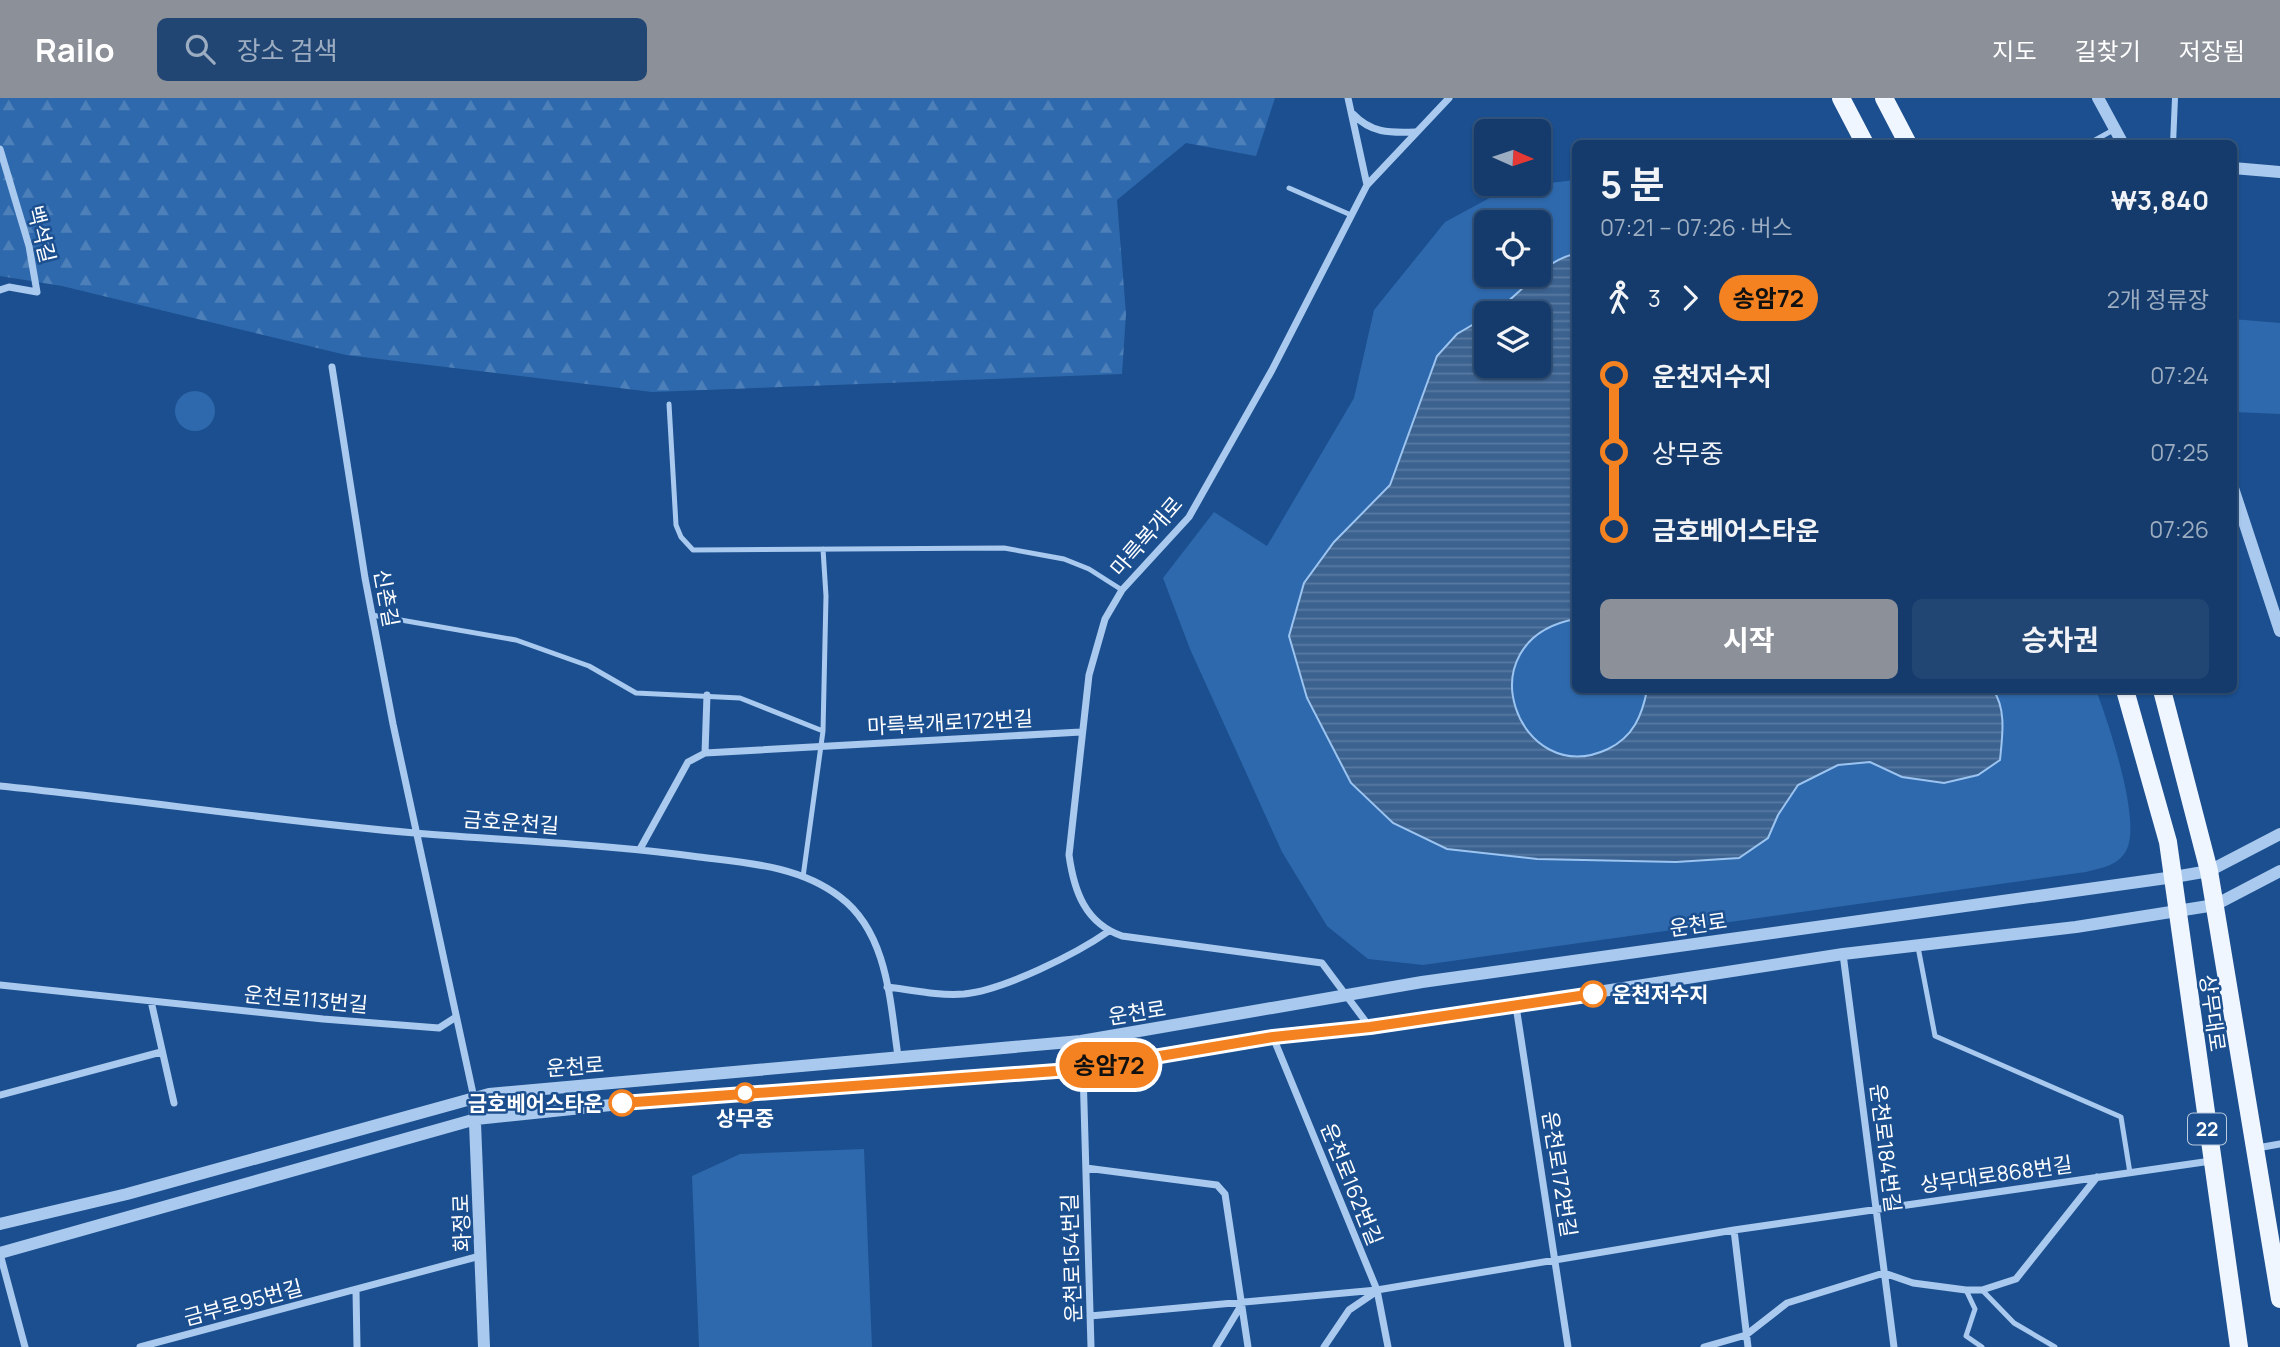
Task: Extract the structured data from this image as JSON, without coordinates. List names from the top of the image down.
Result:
{
  "streets": {
    "main road": ["상무대로", "22"],
    "street": [
      "백석길",
      "마륵복개로",
      "신촌길",
      "마륵복개로172번길",
      "금호운천길",
      "운천로",
      "운천로113번길",
      "운천로184번길",
      "운천로172번길",
      "상무대로868번길",
      "운천로162번길",
      "화정로",
      "운천로154번길",
      "금부로95번길"
    ]
  },
  "crossings": [
    ["마륵복개로", "마륵복개로172번길"],
    ["신촌길", "금호운천길"],
    ["금호운천길", "운천로"],
    ["운천로", "상무대로"],
    ["운천로", "운천로184번길"],
    ["운천로", "운천로172번길"],
    ["운천로", "운천로162번길"],
    ["운천로", "화정로"],
    ["운천로", "운천로154번길"],
    ["상무대로", "상무대로868번길"],
    ["운천로184번길", "상무대로868번길"],
    ["운천로172번길", "상무대로868번길"],
    ["상무대로868번길", "운천로162번길"],
    ["상무대로868번길", "운천로154번길"],
    ["화정로", "금부로95번길"]
  ],
  "places": ["운천저수지", "상무중", "금호베어스타운"],
  "lines": ["bus line 송암72"],
  "north": "right",
  "page": {
    "header": "Railo",
    "search": "장소 검색",
    "nav": ["지도", "길찾기", "저장됨"],
    "on_map": "송암72",
    "heading": ["5 분", "07:21 – 07:26 · 버스", "₩3,840"],
    "legs": ["3", "송암72", "2개 정류장"],
    "list": [
      {
        "name": "운천저수지",
        "value": "07:24"
      },
      {
        "name": "상무중",
        "value": "07:25"
      },
      {
        "name": "금호베어스타운",
        "value": "07:26"
      }
    ],
    "buttons": ["시작", "승차권"]
  }
}
